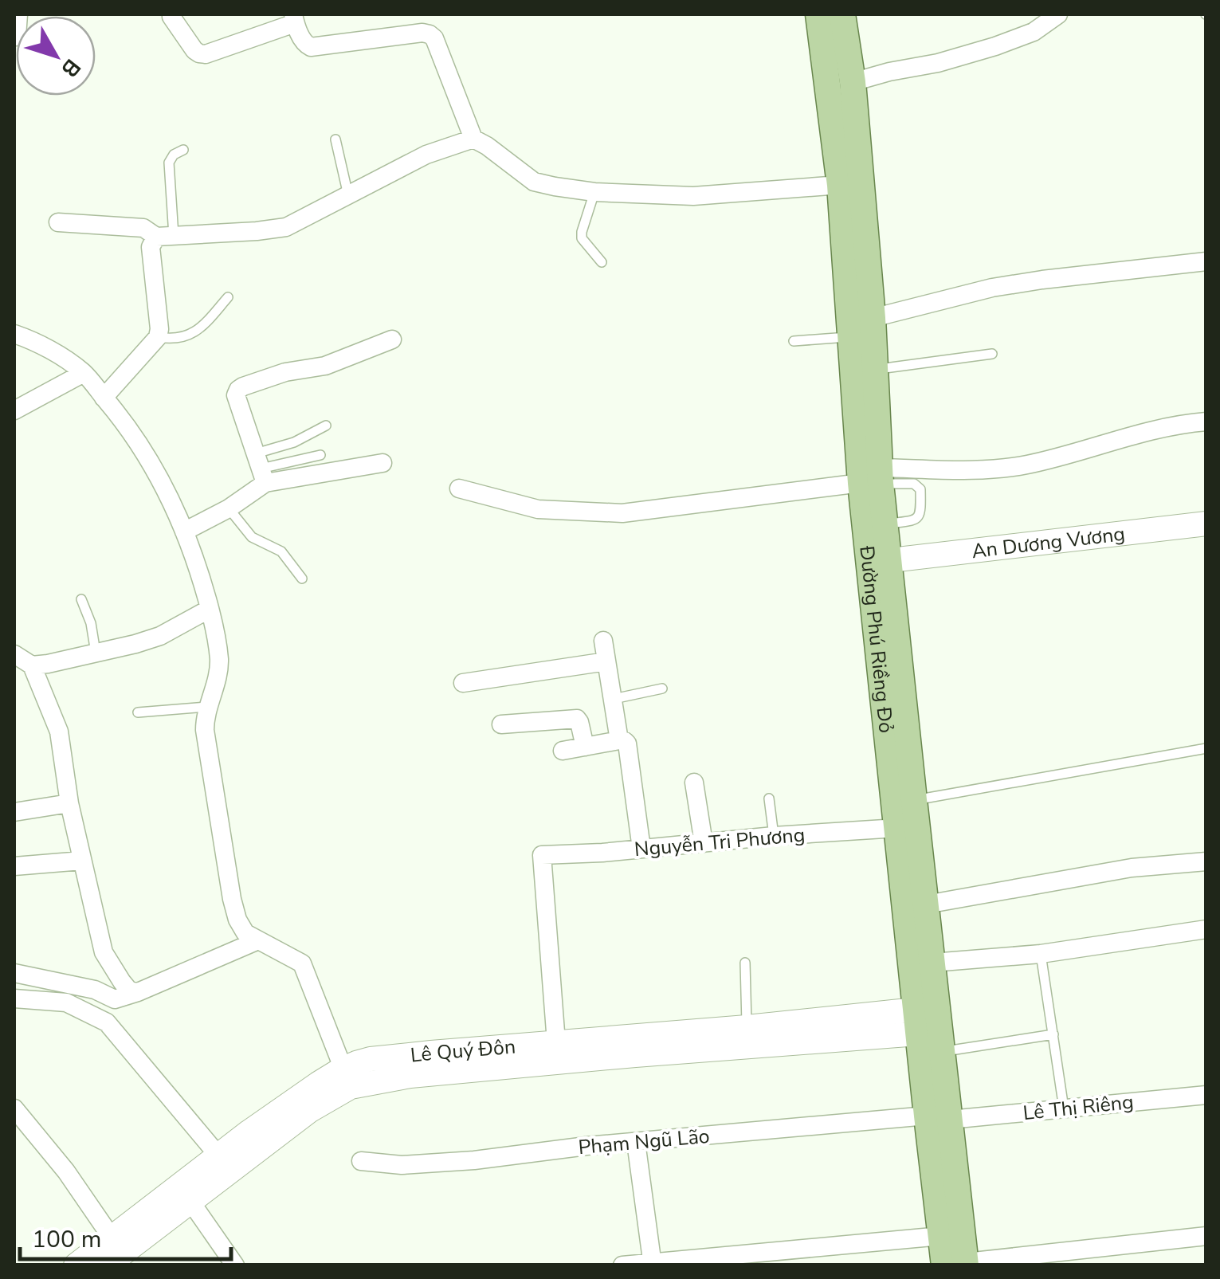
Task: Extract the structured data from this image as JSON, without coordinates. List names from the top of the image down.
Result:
{
  "streets": {
    "main road": ["An Dương Vương", "Đường Phú Riềng Đỏ", "Lê Quý Đôn"],
    "street": ["Nguyễn Tri Phương", "Lê Thị Riêng", "Phạm Ngũ Lão"]
  },
  "crossings": [
    ["An Dương Vương", "Đường Phú Riềng Đỏ"],
    ["Đường Phú Riềng Đỏ", "Nguyễn Tri Phương"],
    ["Đường Phú Riềng Đỏ", "Lê Quý Đôn"],
    ["Đường Phú Riềng Đỏ", "Lê Thị Riêng"],
    ["Đường Phú Riềng Đỏ", "Phạm Ngũ Lão"],
    ["Nguyễn Tri Phương", "Lê Quý Đôn"],
    ["Lê Thị Riêng", "Phạm Ngũ Lão"]
  ],
  "scale_bar": "100 m",
  "north": "bottom right"
}
